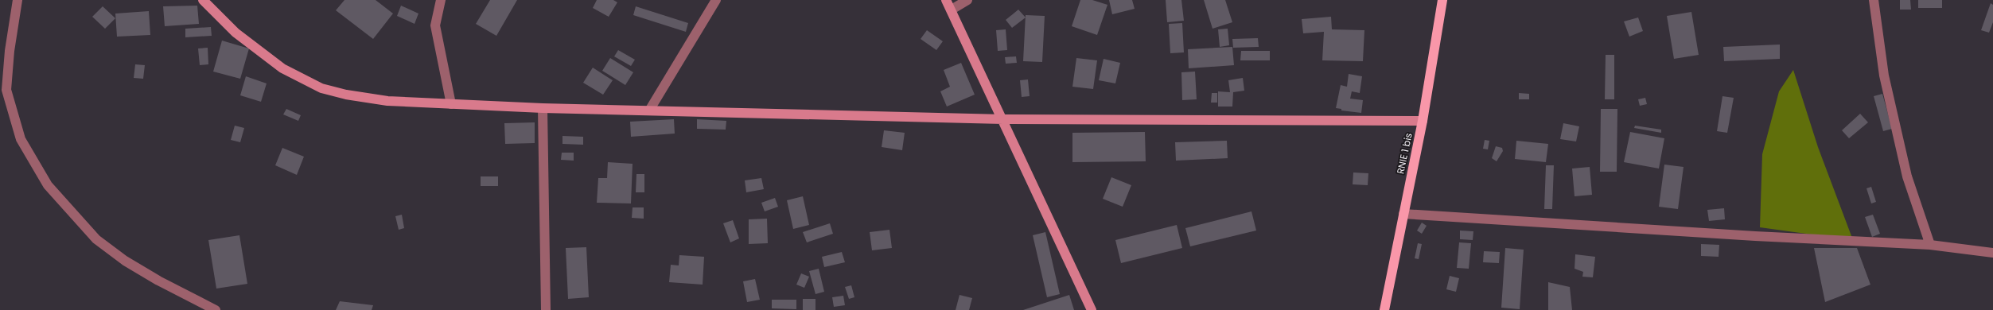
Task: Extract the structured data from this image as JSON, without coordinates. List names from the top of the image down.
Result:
{
  "streets": {
    "main road": ["RNIE 1 bis"]
  }
}
